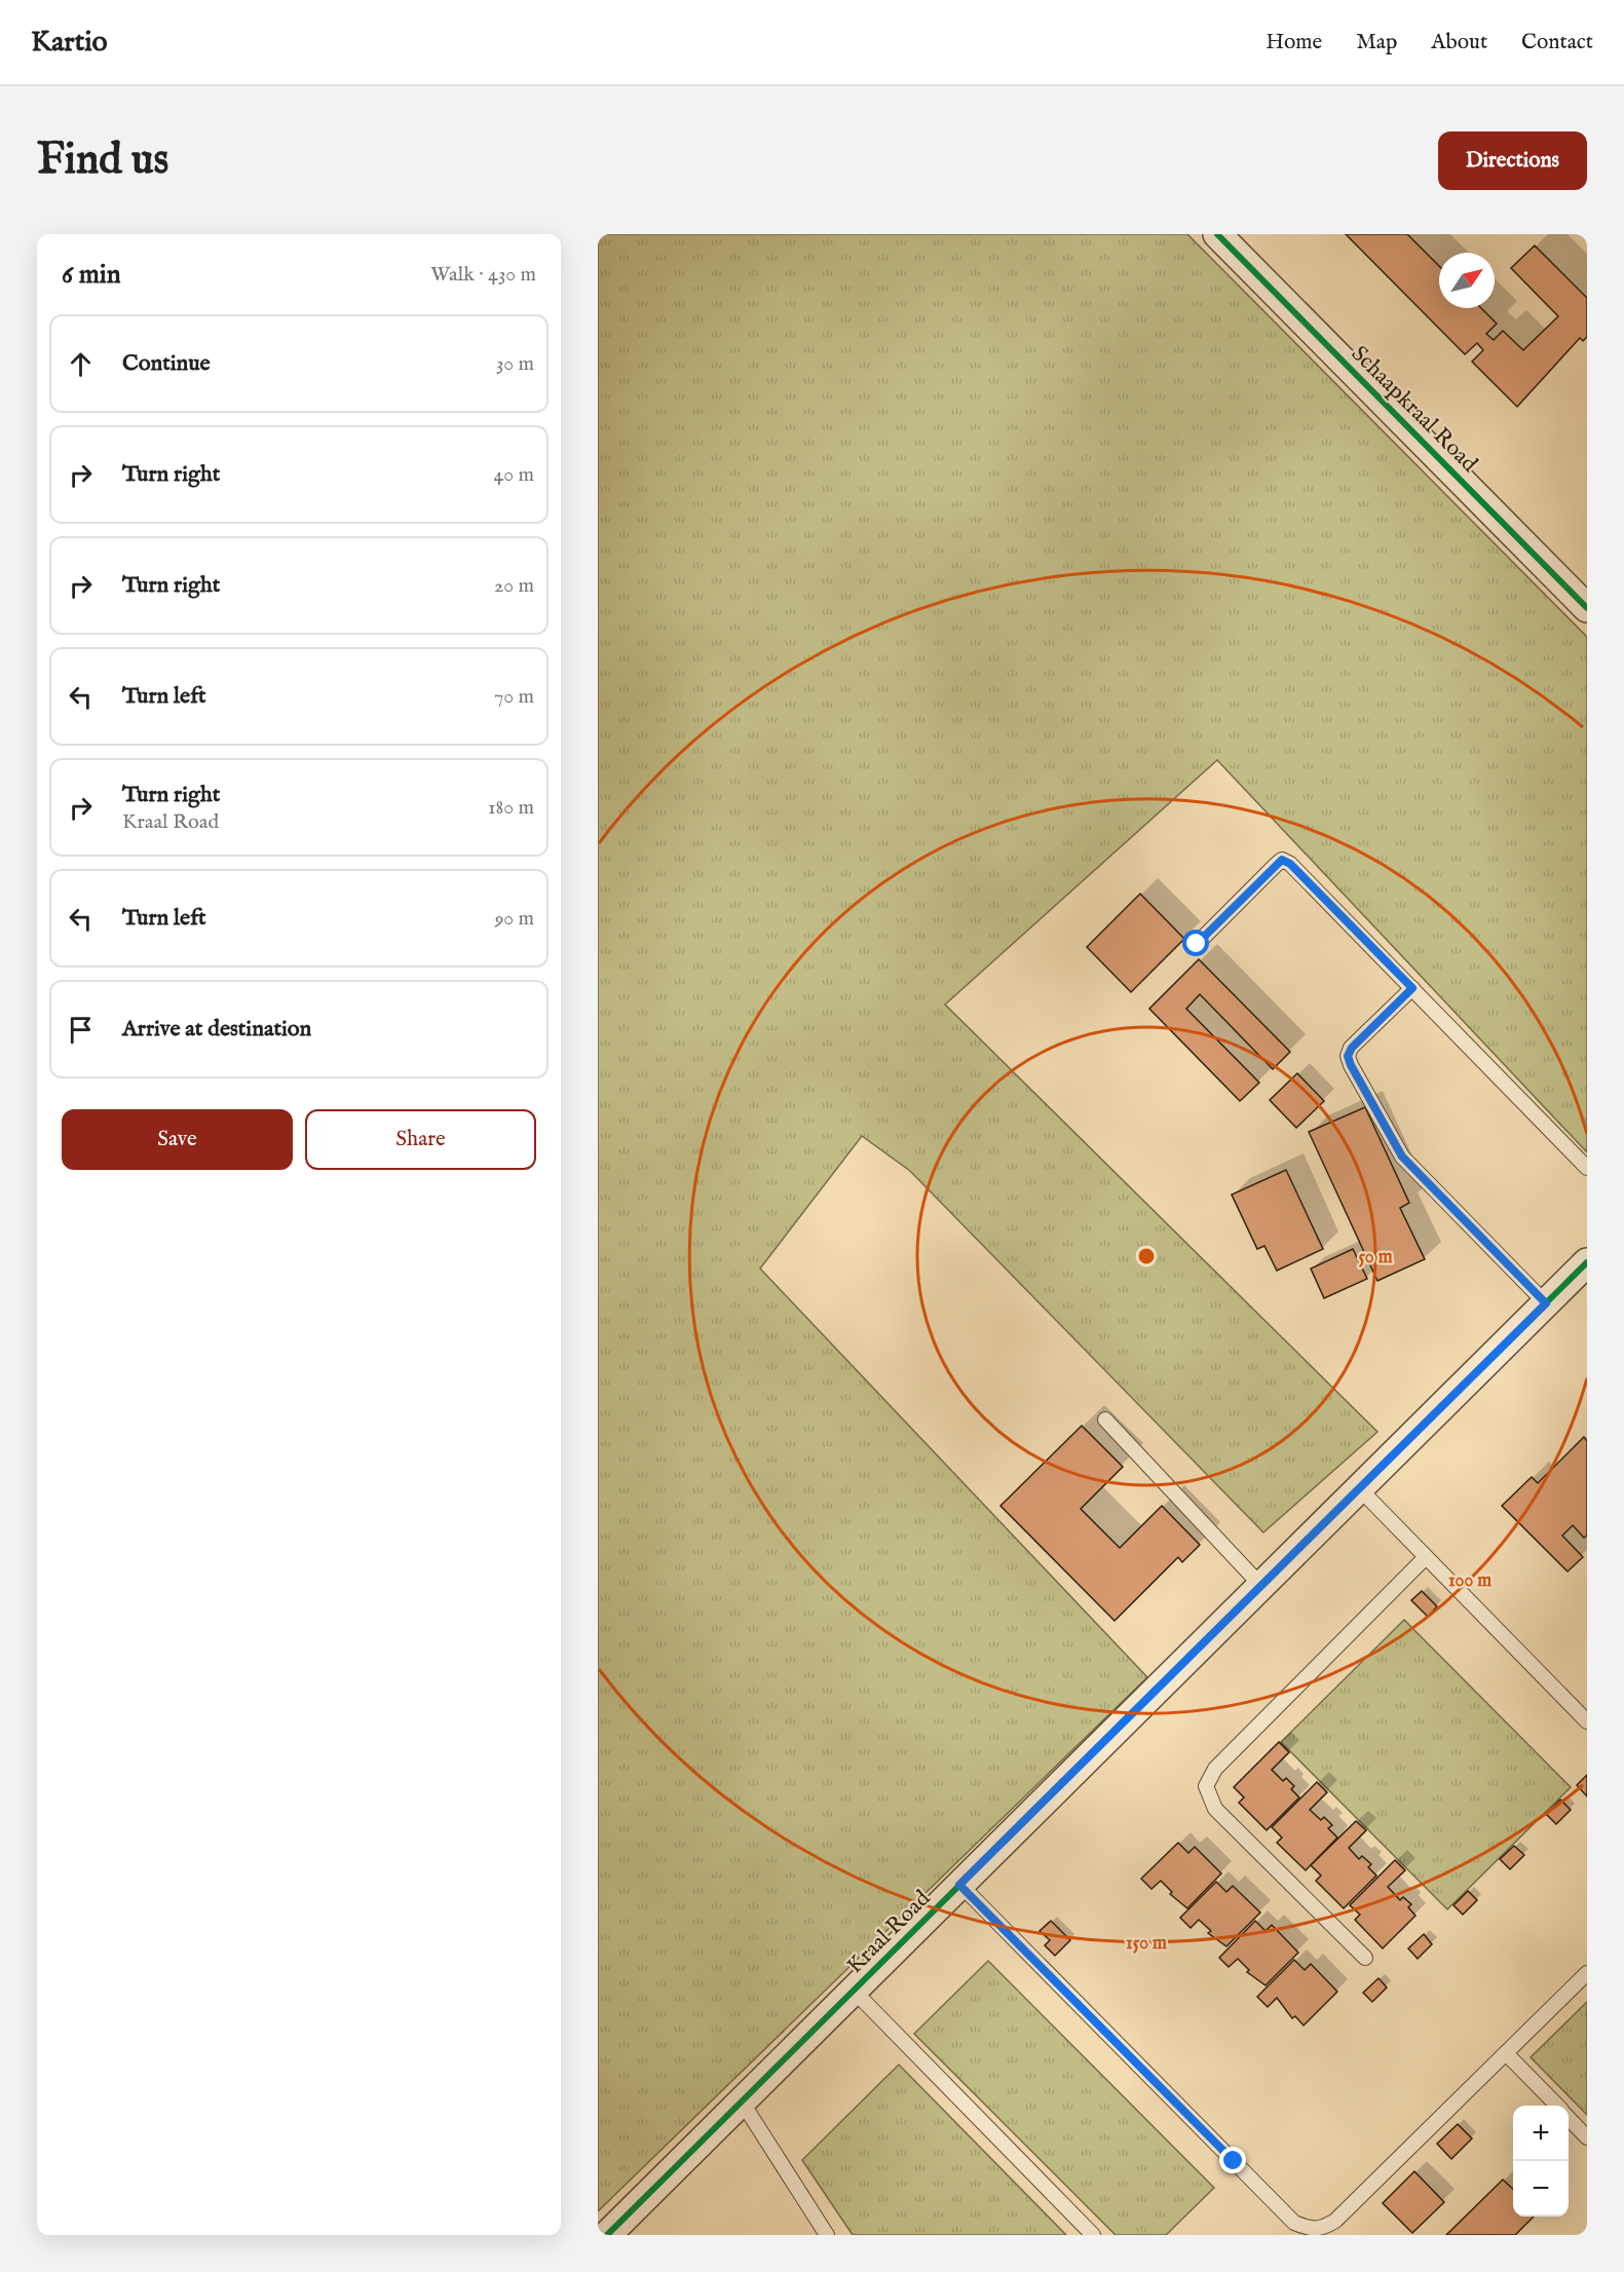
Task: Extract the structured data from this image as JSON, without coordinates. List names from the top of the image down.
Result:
{
  "streets": {
    "street": ["Schaapkraal Road", "Kraal Road"]
  },
  "north": "top right",
  "page": {
    "header": "Kartio",
    "nav": [
      "Home",
      "Map",
      "About",
      "Contact"
    ],
    "buttons": [
      "Directions",
      ["Save", "Share"]
    ],
    "title": "Find us",
    "heading": ["6 min", "Walk · 430 m"],
    "list": [
      ["Continue", "30 m"],
      ["Turn right", "40 m"],
      ["Turn right", "20 m"],
      ["Turn left", "70 m"],
      ["Turn right", "Kraal Road", "180 m"],
      ["Turn left", "90 m"],
      "Arrive at destination"
    ],
    "map_buttons": ["+", "−"]
  },
  "rings": ["50 m", "100 m", "150 m"]
}
